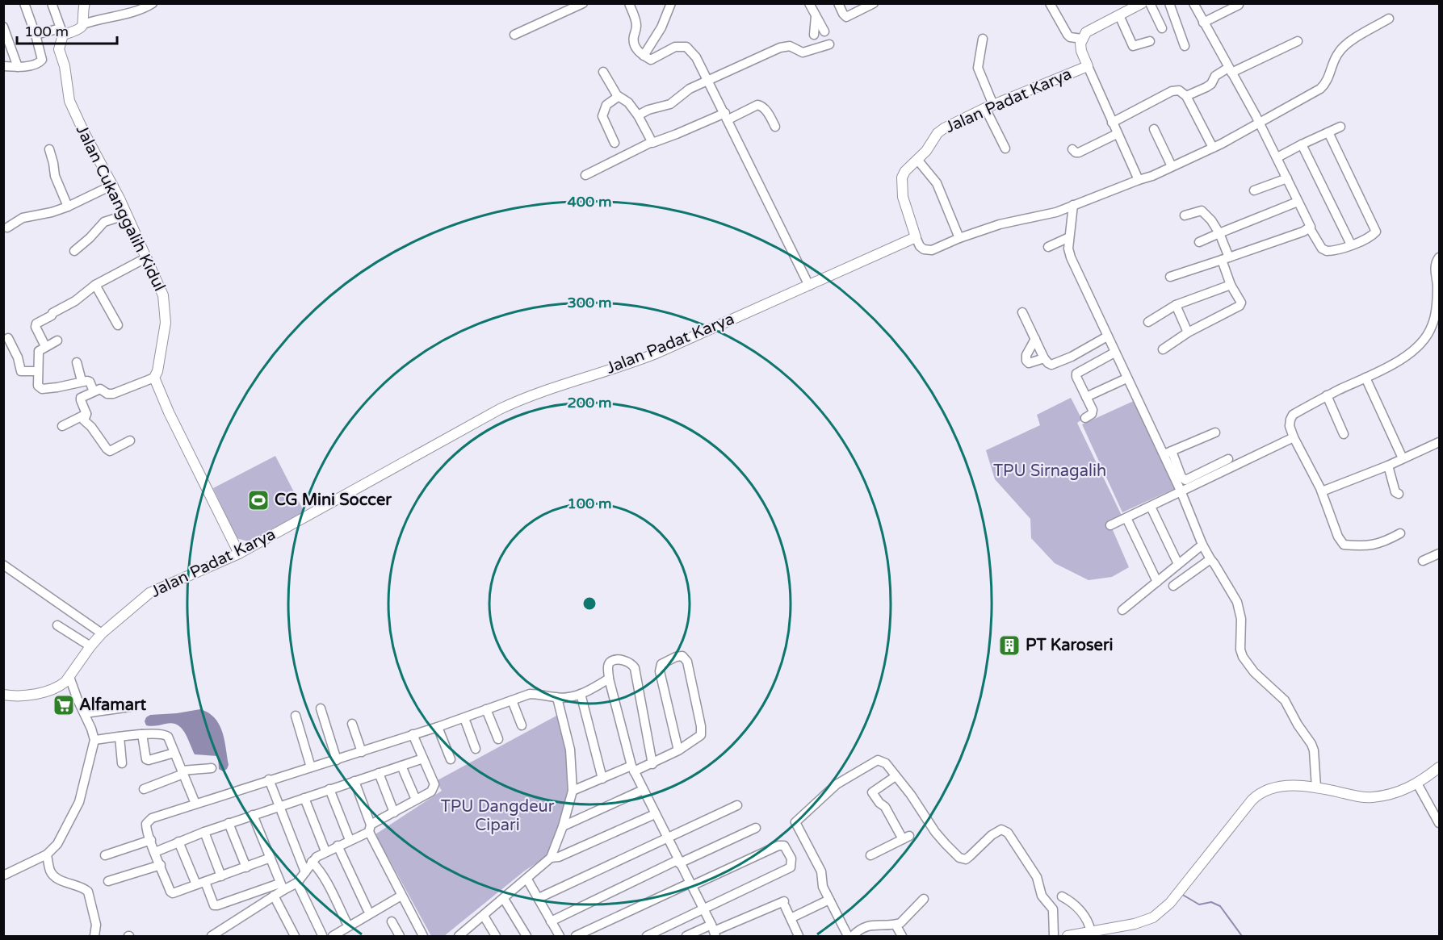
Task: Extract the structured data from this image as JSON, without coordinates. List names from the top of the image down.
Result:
{
  "streets": {
    "street": ["Jalan Padat Karya", "Jalan Cukanggalih Kidul"]
  },
  "parks": ["TPU Sirnagalih", "TPU Dangdeur Cipari"],
  "places": {
    "sports": ["CG Mini Soccer"],
    "building": ["PT Karoseri"],
    "supermarket": ["Alfamart"]
  },
  "scale_bar": "100 m",
  "rings": [
    "400 m",
    "300 m",
    "200 m",
    "100 m"
  ]
}
